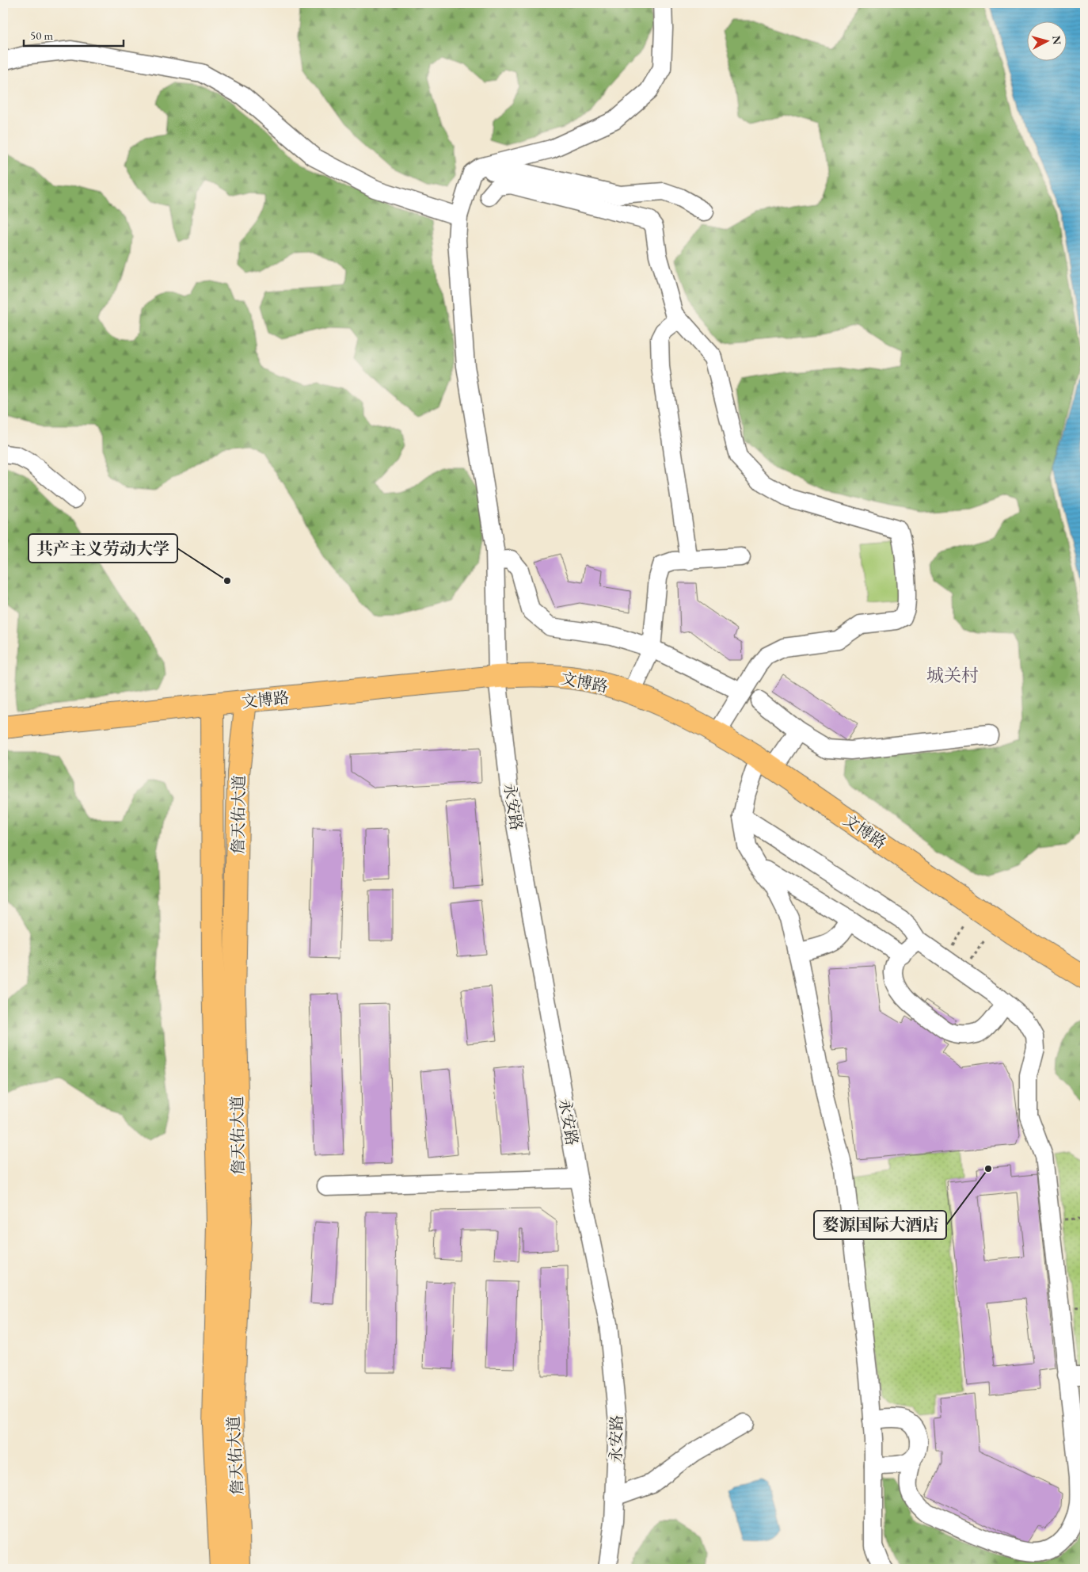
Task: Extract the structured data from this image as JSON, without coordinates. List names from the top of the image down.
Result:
{
  "streets": {
    "main road": ["文博路", "詹天佑大道"],
    "street": ["永安路"]
  },
  "crossings": [
    ["文博路", "永安路"],
    ["文博路", "詹天佑大道"]
  ],
  "districts": ["城关村"],
  "places": ["共产主义劳动大学", "婺源国际大酒店"],
  "scale_bar": "50 m",
  "north": "right"
}
